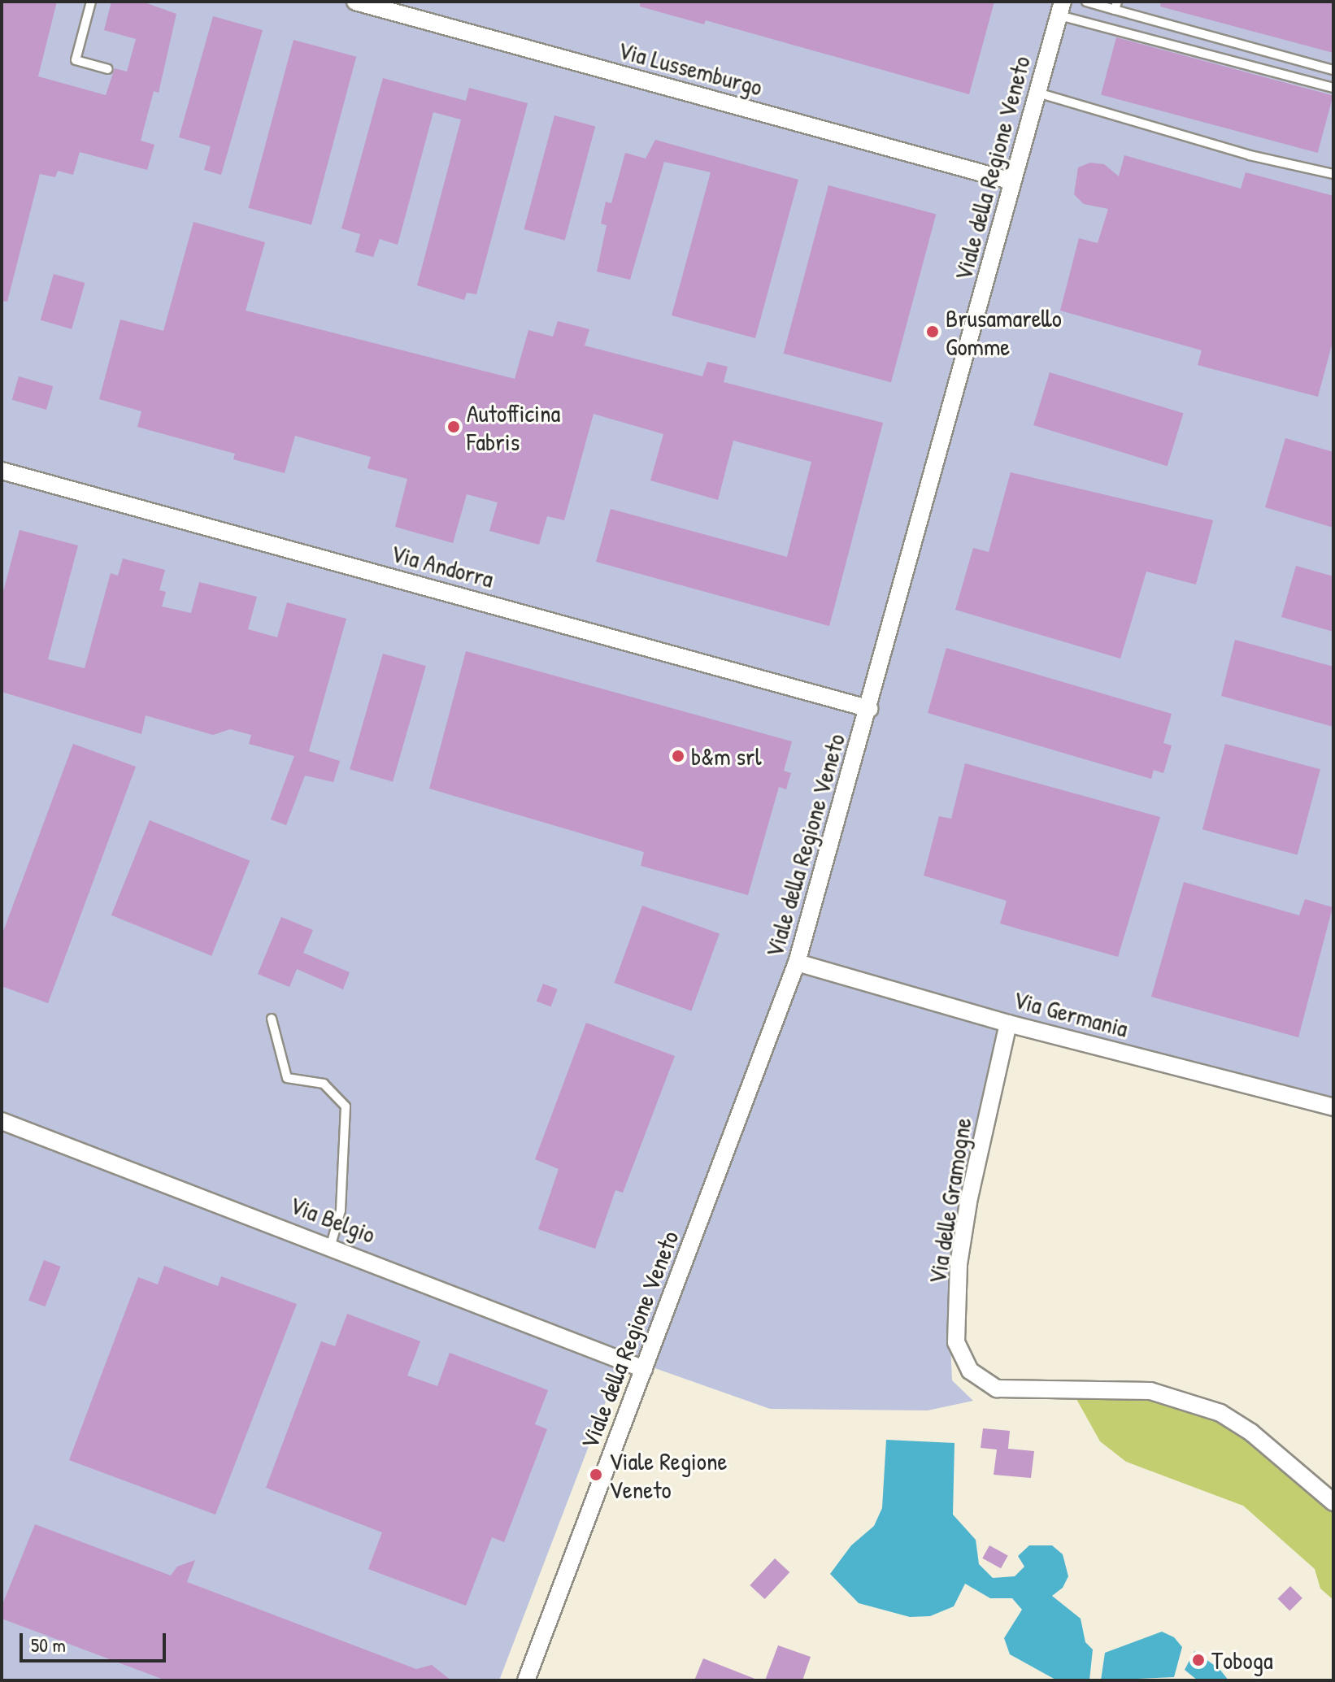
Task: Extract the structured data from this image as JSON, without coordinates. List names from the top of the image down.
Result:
{
  "streets": {
    "street": [
      "Via Lussemburgo",
      "Viale della Regione Veneto",
      "Via Andorra",
      "Via Germania",
      "Via delle Gramogne",
      "Via Belgio"
    ]
  },
  "crossings": [
    ["Via Lussemburgo", "Viale della Regione Veneto"],
    ["Viale della Regione Veneto", "Via Andorra"],
    ["Viale della Regione Veneto", "Via Germania"],
    ["Viale della Regione Veneto", "Via Belgio"],
    ["Via Germania", "Via delle Gramogne"]
  ],
  "places": [
    "Brusamarello Gomme",
    "Autofficina Fabris",
    "b&m srl",
    "Viale Regione Veneto",
    "Toboga"
  ],
  "scale_bar": "50 m"
}
